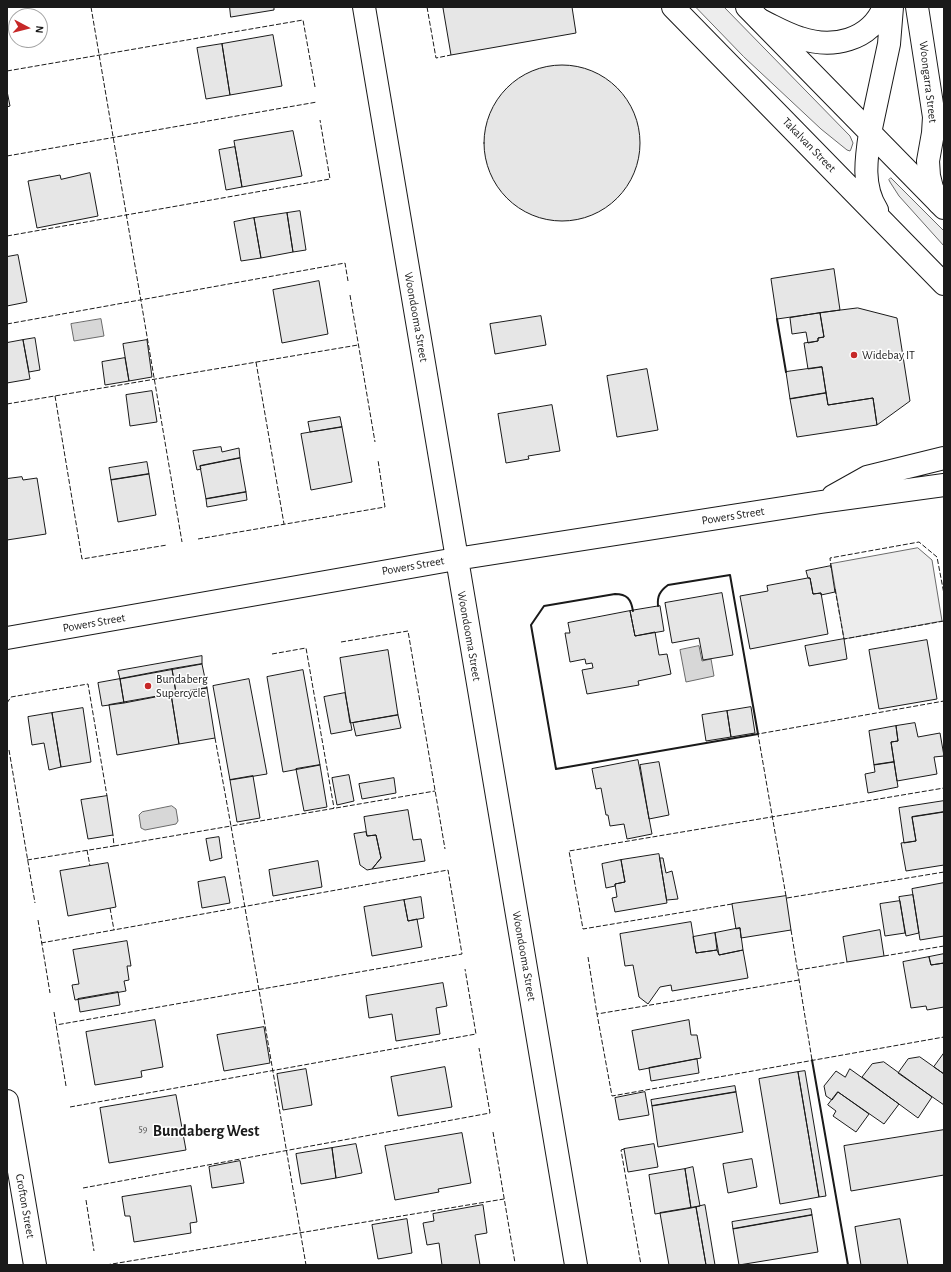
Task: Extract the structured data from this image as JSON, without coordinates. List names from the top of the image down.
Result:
{
  "streets": {
    "main road": [
      "Woongarra Street",
      "Takalvan Street",
      "Woondooma Street",
      "Powers Street",
      "Crofton Street"
    ]
  },
  "crossings": [
    ["Woondooma Street", "Powers Street"]
  ],
  "districts": ["Bundaberg West"],
  "places": ["Widebay IT", "Bundaberg Supercycle"],
  "house_numbers": ["59"],
  "north": "right"
}
